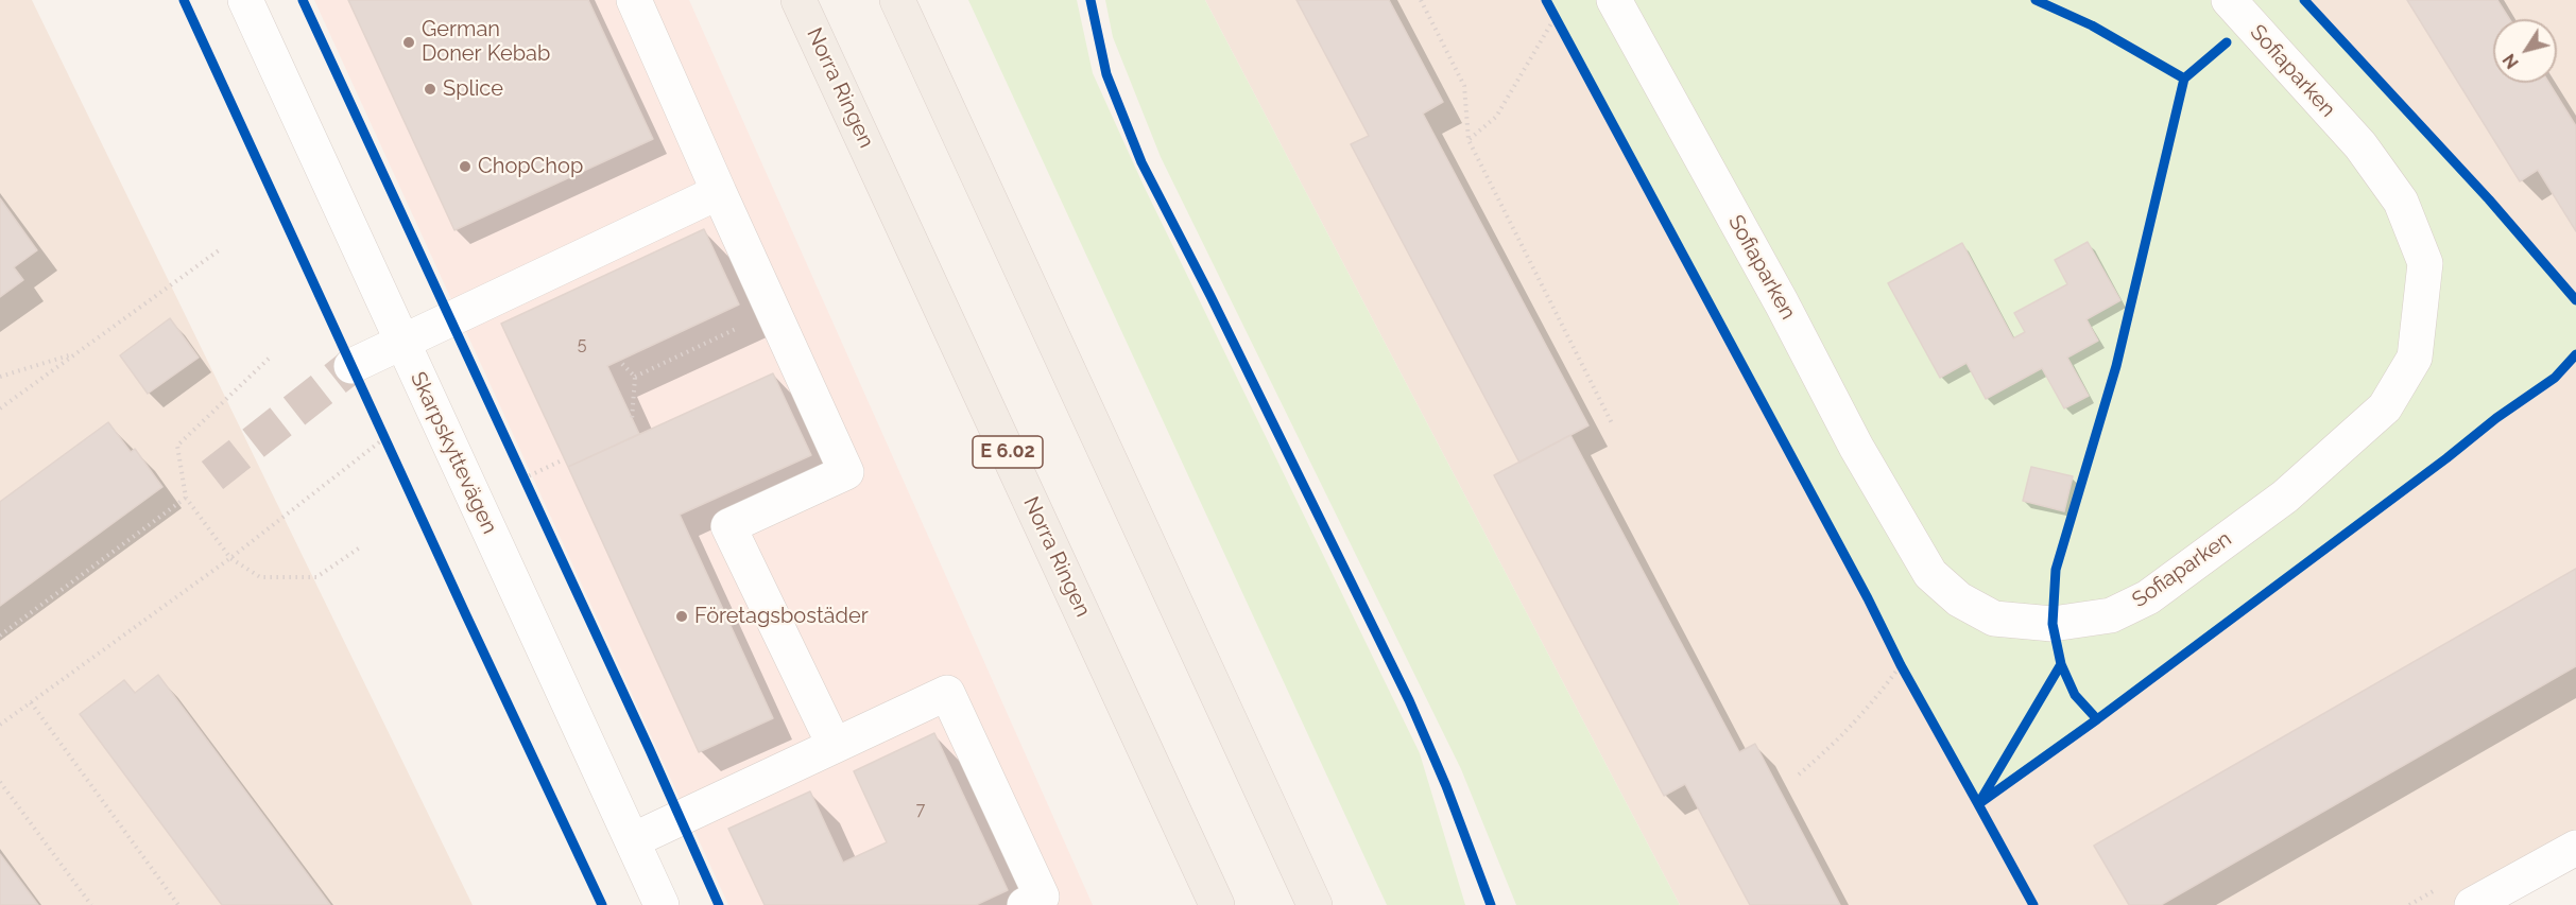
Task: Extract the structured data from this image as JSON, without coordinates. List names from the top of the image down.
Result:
{
  "streets": {
    "main road": ["Norra Ringen", "E 6.02"],
    "street": ["Sofiaparken", "Skarpskyttevägen"]
  },
  "places": [
    "German Doner Kebab",
    "Splice",
    "ChopChop",
    "Företagsbostäder"
  ],
  "house_numbers": ["5", "7"],
  "north": "bottom left"
}
